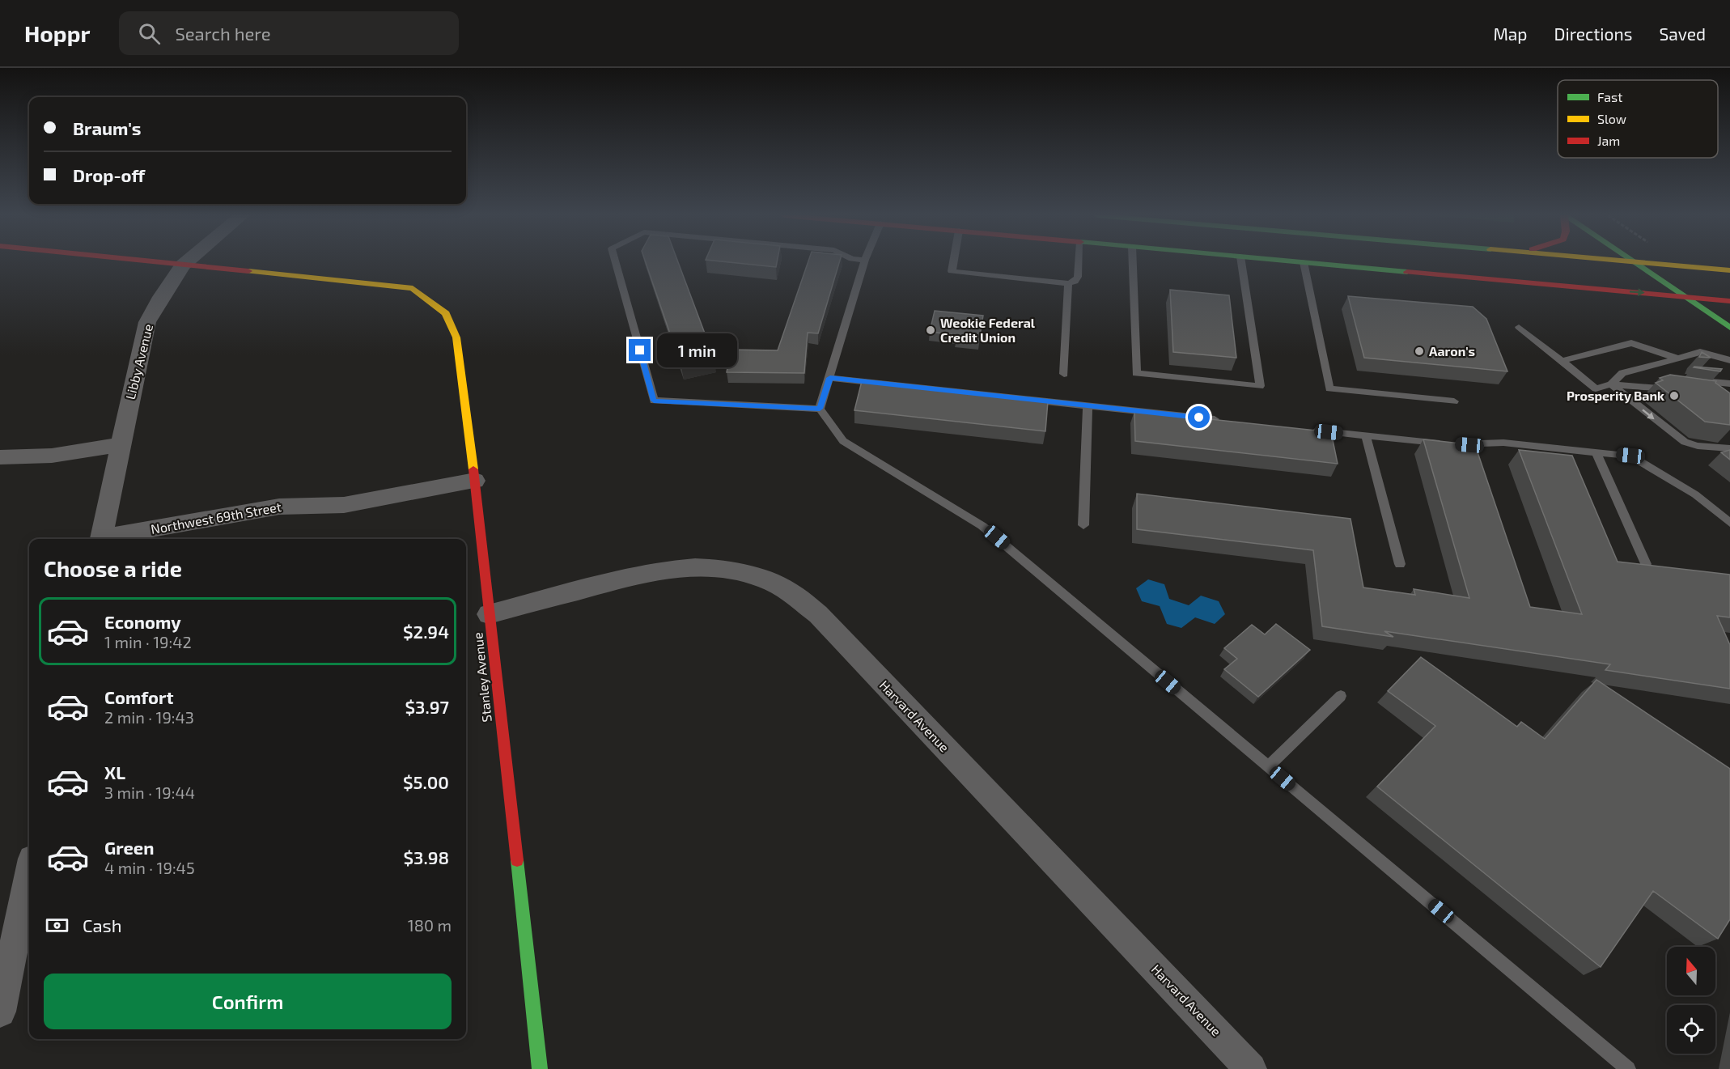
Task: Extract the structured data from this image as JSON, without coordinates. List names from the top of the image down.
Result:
{
  "streets": {
    "main road": ["Stanley Avenue"],
    "street": ["Libby Avenue", "Northwest 69th Street", "Harvard Avenue"]
  },
  "crossings": [
    ["Libby Avenue", "Stanley Avenue"],
    ["Northwest 69th Street", "Stanley Avenue"],
    ["Stanley Avenue", "Harvard Avenue"]
  ],
  "places": ["Weokie Federal Credit Union", "Aaron's", "Prosperity Bank"],
  "legend": ["Fast", "Slow", "Jam"],
  "north": "top",
  "page": {
    "header": "Hoppr",
    "search": "Search here",
    "nav": ["Map", "Directions", "Saved"],
    "banner": ["Braum's", "Drop-off"],
    "bubble": "1 min",
    "heading": "Choose a ride",
    "list": [
      {
        "name": "Economy",
        "note": "1 min · 19:42",
        "value": "$2.94"
      },
      {
        "name": "Comfort",
        "note": "2 min · 19:43",
        "value": "$3.97"
      },
      {
        "name": "XL",
        "note": "3 min · 19:44",
        "value": "$5.00"
      },
      {
        "name": "Green",
        "note": "4 min · 19:45",
        "value": "$3.98"
      }
    ],
    "pay": ["Cash", "180 m"],
    "buttons": "Confirm"
  }
}
